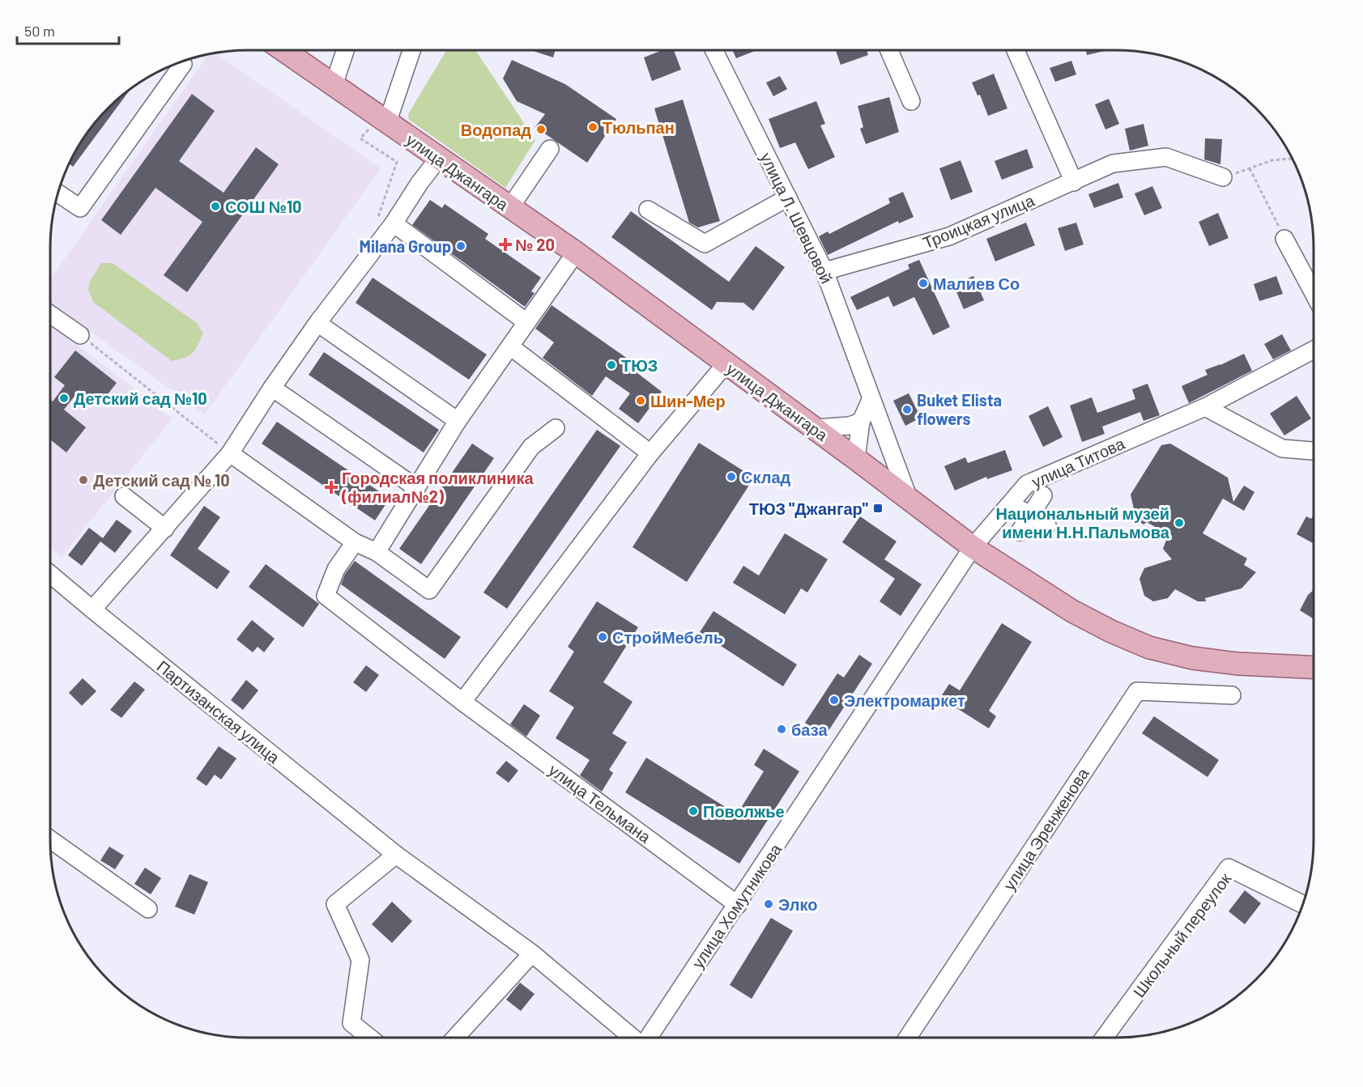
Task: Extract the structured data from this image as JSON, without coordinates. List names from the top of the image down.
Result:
{
  "streets": {
    "main road": ["улица Джангара"],
    "street": [
      "улица Л. Шевцовой",
      "Троицкая улица",
      "улица Титова",
      "Партизанская улица",
      "улица Тельмана",
      "улица Эренженова",
      "улица Хомутникова",
      "Школьный переулок"
    ]
  },
  "crossings": [
    ["улица Джангара", "улица Л. Шевцовой"],
    ["улица Джангара", "улица Титова"],
    ["улица Джангара", "улица Хомутникова"],
    ["улица Л. Шевцовой", "Троицкая улица"],
    ["улица Титова", "улица Хомутникова"],
    ["улица Тельмана", "улица Хомутникова"]
  ],
  "places": {
    "other": [
      "Тюльпан",
      "Водопад",
      "СОШ №10",
      "Milana Group",
      "Малиев Со",
      "ТЮЗ",
      "Детский сад №10",
      "Шин-Мер",
      "Buket Elista flowers",
      "Склад",
      "Детский сад № 10",
      "Национальный музей имени Н.Н.Пальмова",
      "СтройМебель",
      "Электромаркет",
      "база",
      "Поволжье",
      "Элко"
    ],
    "health": ["№ 20", "Городская поликлиника (филиал№2)"],
    "transit": ["ТЮЗ \"Джангар\""]
  },
  "scale_bar": "50 m"
}
